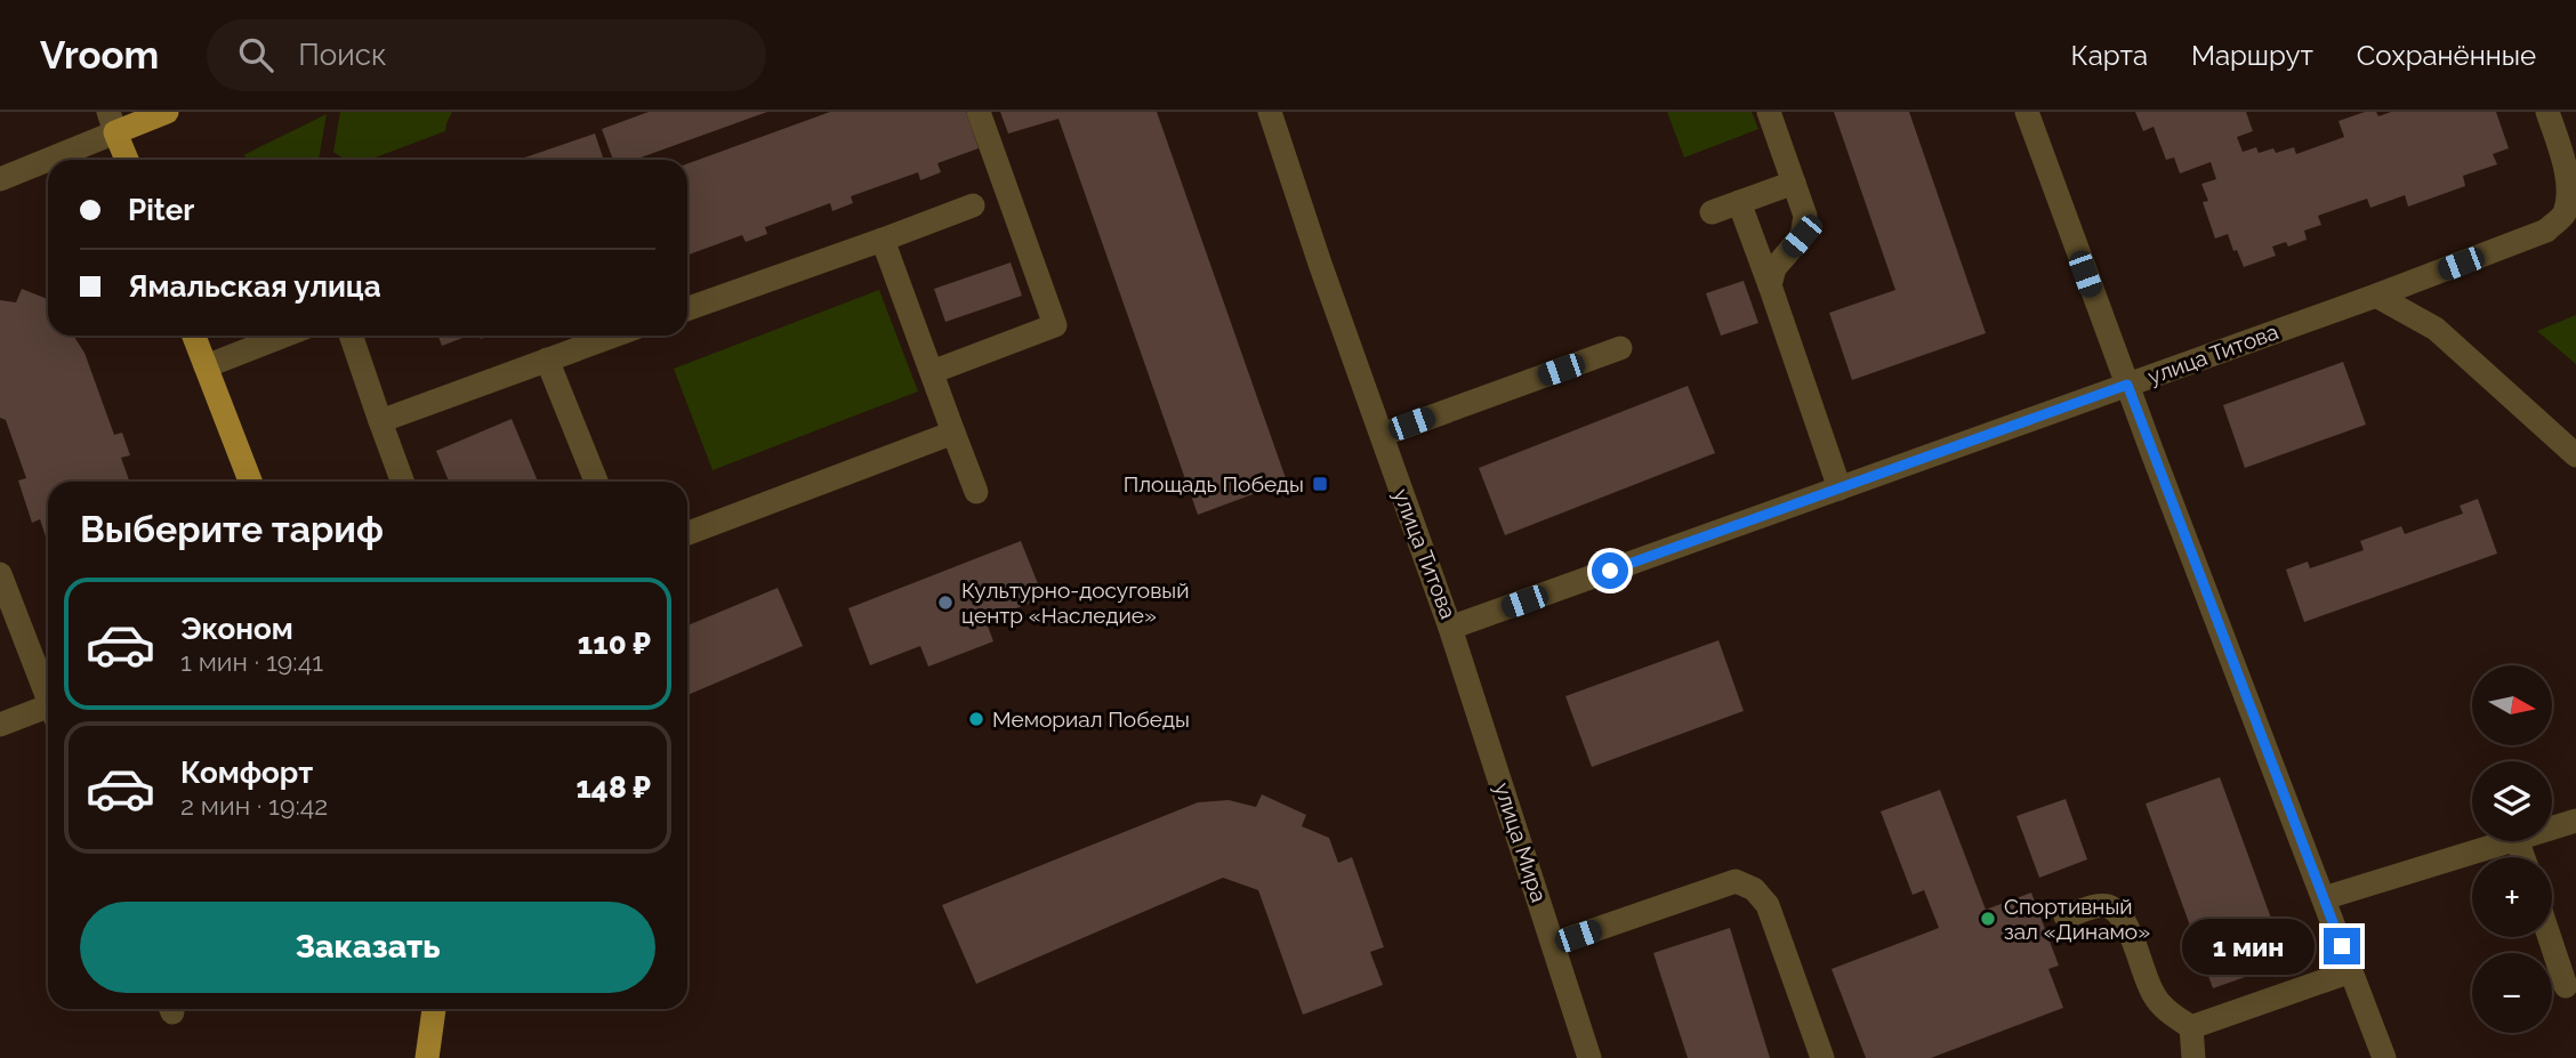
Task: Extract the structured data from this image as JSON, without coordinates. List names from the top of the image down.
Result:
{
  "streets": {
    "street": ["улица Титова", "улица Мира"]
  },
  "crossings": [
    ["улица Титова", "улица Мира"]
  ],
  "places": {
    "transit": ["Площадь Победы"],
    "other": ["Культурно-досуговый центр «Наследие»", "Мемориал Победы", "Спортивный зал «Динамо»"]
  },
  "north": "right",
  "page": {
    "header": "Vroom",
    "search": "Поиск",
    "nav": ["Карта", "Маршрут", "Сохранённые"],
    "banner": ["Piter", "Ямальская улица"],
    "heading": "Выберите тариф",
    "list": [
      {
        "name": "Эконом",
        "note": "1 мин · 19:41",
        "value": "110 ₽"
      },
      {
        "name": "Комфорт",
        "note": "2 мин · 19:42",
        "value": "148 ₽"
      }
    ],
    "map_buttons": ["+", "−"],
    "buttons": "Заказать",
    "bubble": "1 мин"
  }
}
